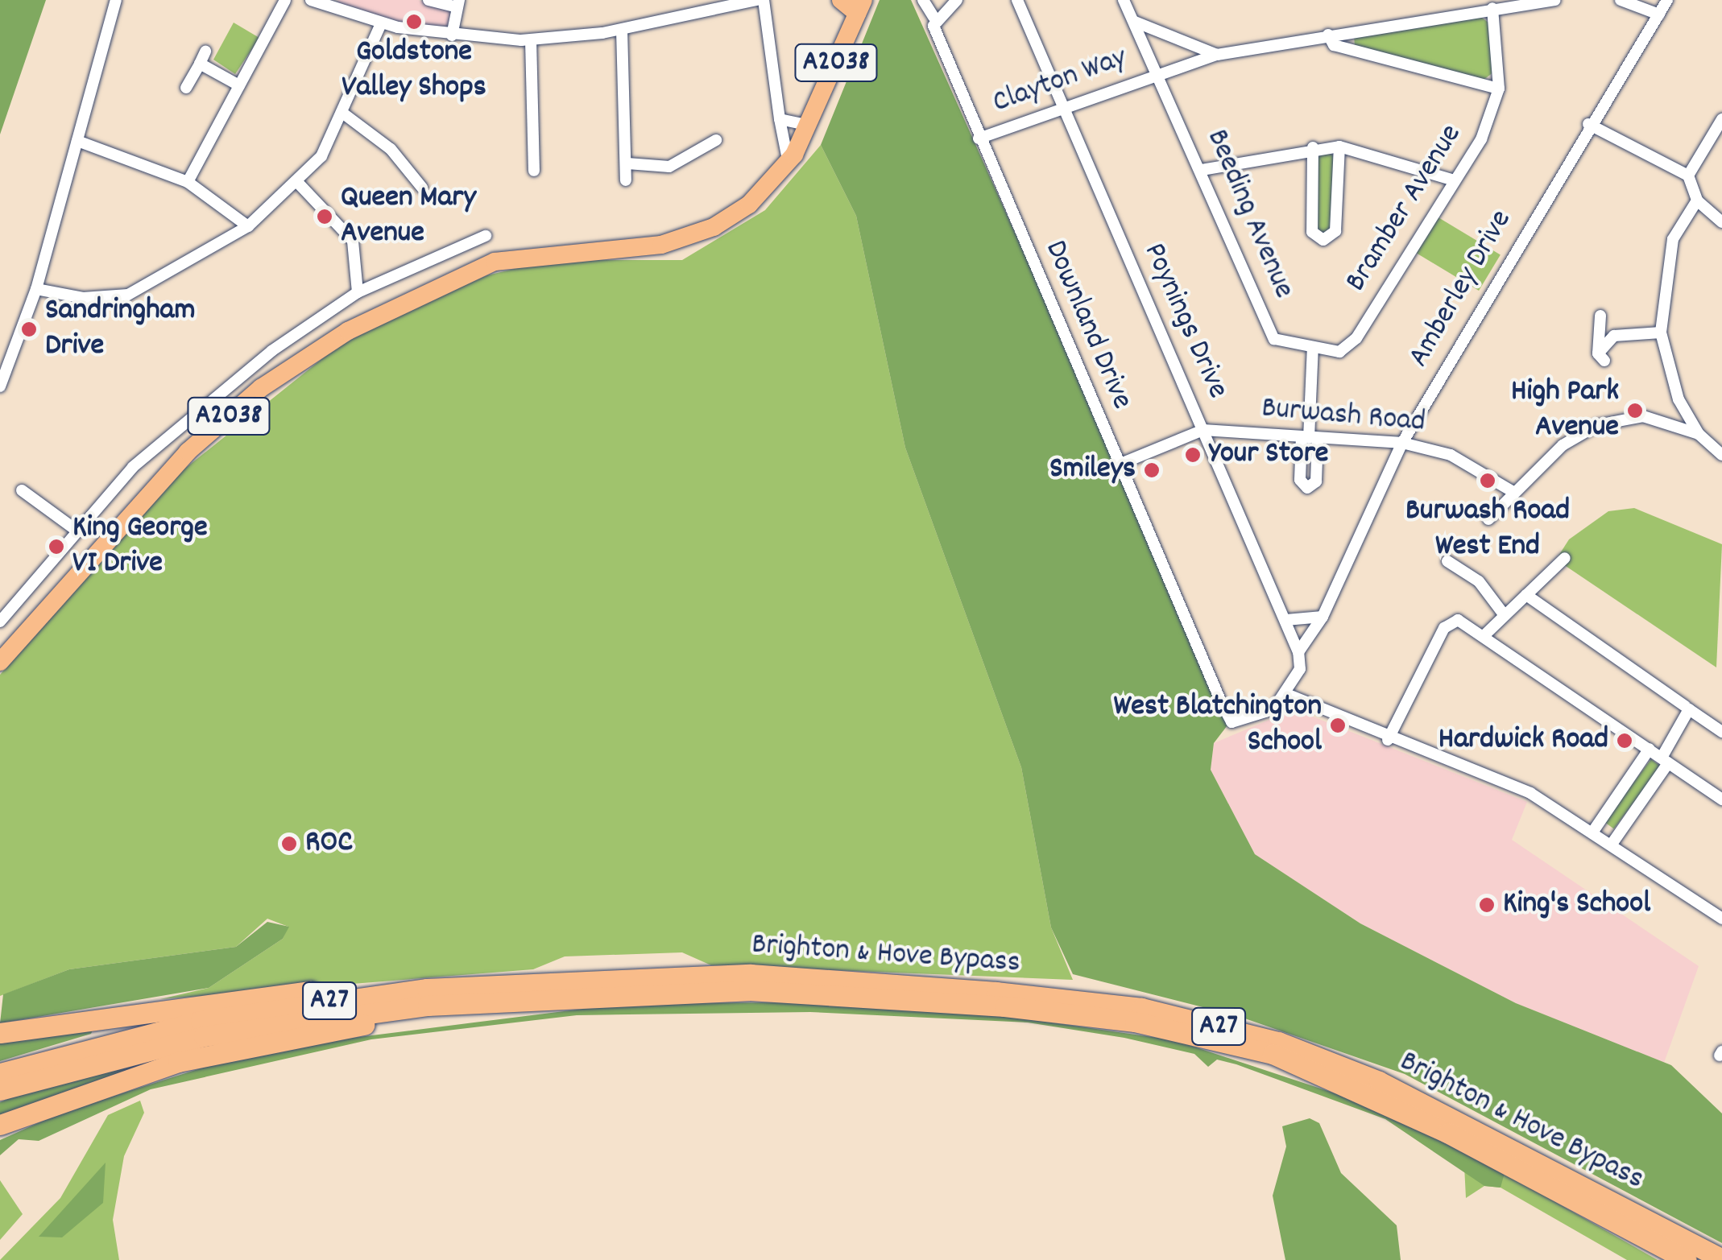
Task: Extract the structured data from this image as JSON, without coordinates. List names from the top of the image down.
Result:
{
  "streets": {
    "highway": ["Brighton & Hove Bypass", "A27"],
    "main road": ["A2038"],
    "street": [
      "Clayton Way",
      "Bramber Avenue",
      "Beeding Avenue",
      "Amberley Drive",
      "Poynings Drive",
      "Downland Drive",
      "Burwash Road"
    ]
  },
  "crossings": [
    ["Clayton Way", "Bramber Avenue"],
    ["Clayton Way", "Beeding Avenue"],
    ["Clayton Way", "Poynings Drive"],
    ["Clayton Way", "Downland Drive"],
    ["Bramber Avenue", "Beeding Avenue"],
    ["Amberley Drive", "Poynings Drive"],
    ["Amberley Drive", "Burwash Road"],
    ["Poynings Drive", "Burwash Road"],
    ["Downland Drive", "Burwash Road"],
    ["Brighton & Hove Bypass", "A27"]
  ],
  "places": [
    "Goldstone Valley Shops",
    "Queen Mary Avenue",
    "Sandringham Drive",
    "High Park Avenue",
    "Your Store",
    "Smileys",
    "Burwash Road West End",
    "King George VI Drive",
    "West Blatchington School",
    "Hardwick Road",
    "ROC",
    "King's School"
  ]
}
